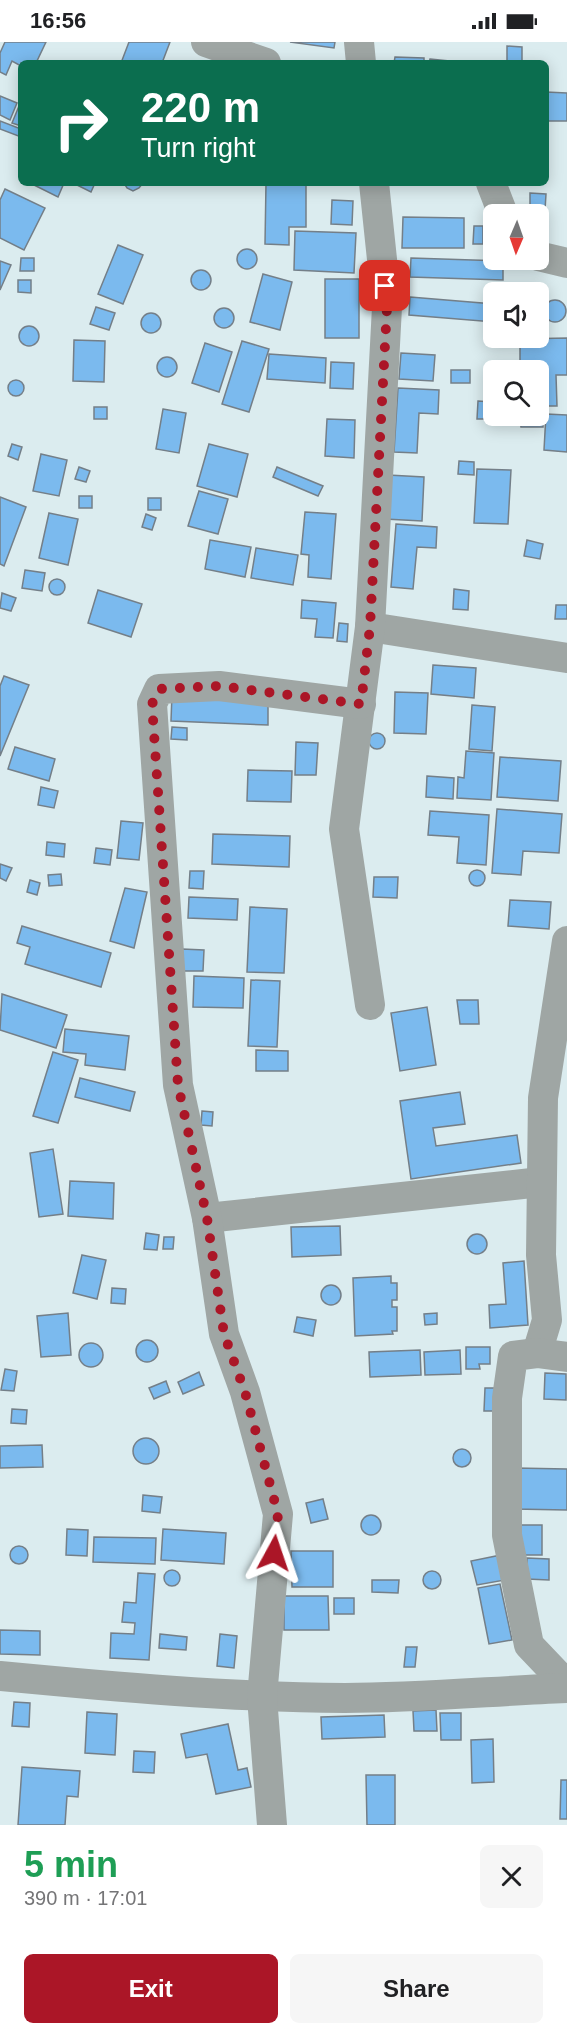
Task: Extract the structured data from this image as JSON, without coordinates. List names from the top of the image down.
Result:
{
  "north": "bottom",
  "page": {
    "status": "16:56",
    "turn": ["220 m", "Turn right"],
    "heading": ["5 min", "390 m · 17:01"],
    "buttons": ["Exit", "Share"]
  }
}
